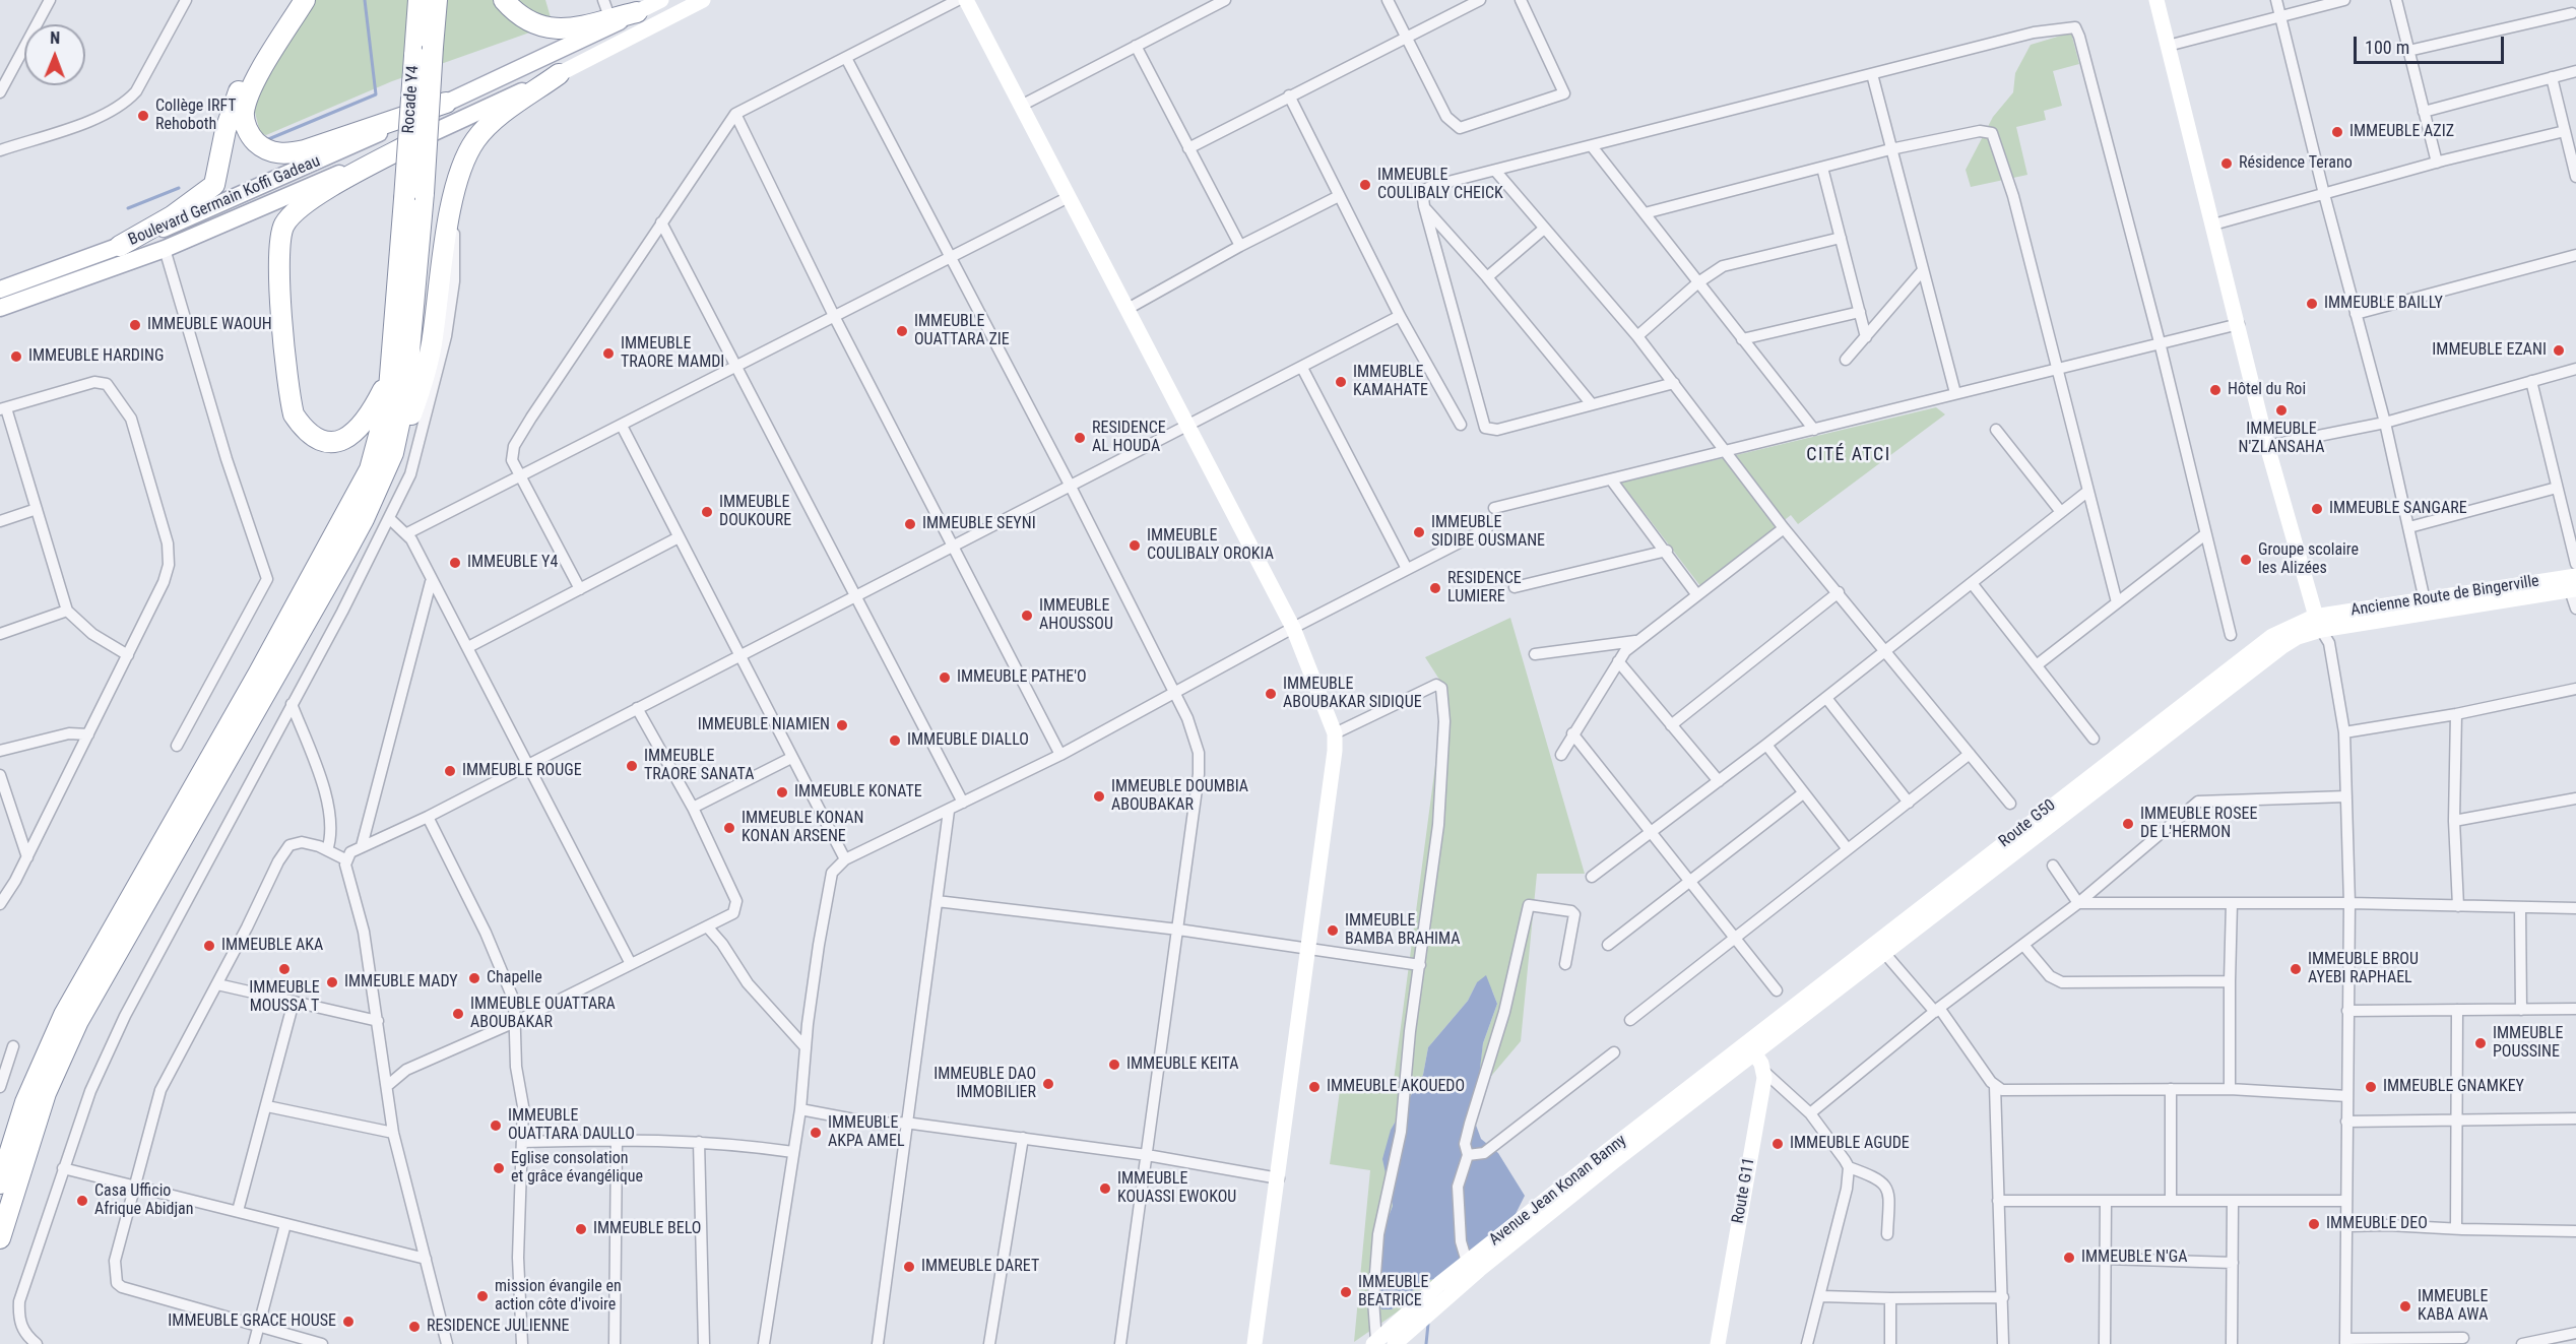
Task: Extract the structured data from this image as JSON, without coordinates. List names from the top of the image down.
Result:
{
  "streets": {
    "highway": ["Rocade Y4"],
    "main road": ["Boulevard Germain Koffi Gadeau"],
    "street": [
      "Ancienne Route de Bingerville",
      "Route G50",
      "Avenue Jean Konan Banny",
      "Route G11"
    ]
  },
  "crossings": [
    ["Ancienne Route de Bingerville", "Route G50"],
    ["Route G50", "Avenue Jean Konan Banny"]
  ],
  "districts": ["CITÉ ATCI"],
  "places": [
    "Collège IRFT Rehoboth",
    "IMMEUBLE AZIZ",
    "Résidence Terano",
    "IMMEUBLE COULIBALY CHEICK",
    "IMMEUBLE BAILLY",
    "IMMEUBLE WAOUH",
    "IMMEUBLE OUATTARA ZIE",
    "IMMEUBLE EZANI",
    "IMMEUBLE TRAORE MAMDI",
    "IMMEUBLE HARDING",
    "IMMEUBLE KAMAHATE",
    "Hôtel du Roi",
    "IMMEUBLE N'ZLANSAHA",
    "RESIDENCE AL HOUDA",
    "IMMEUBLE SANGARE",
    "IMMEUBLE DOUKOURE",
    "IMMEUBLE SEYNI",
    "IMMEUBLE SIDIBE OUSMANE",
    "IMMEUBLE COULIBALY OROKIA",
    "Groupe scolaire les Alizées",
    "IMMEUBLE Y4",
    "RESIDENCE LUMIERE",
    "IMMEUBLE AHOUSSOU",
    "IMMEUBLE PATHE'O",
    "IMMEUBLE ABOUBAKAR SIDIQUE",
    "IMMEUBLE NIAMIEN",
    "IMMEUBLE DIALLO",
    "IMMEUBLE TRAORE SANATA",
    "IMMEUBLE ROUGE",
    "IMMEUBLE KONATE",
    "IMMEUBLE DOUMBIA ABOUBAKAR",
    "IMMEUBLE ROSEE DE L'HERMON",
    "IMMEUBLE KONAN KONAN ARSENE",
    "IMMEUBLE BAMBA BRAHIMA",
    "IMMEUBLE AKA",
    "IMMEUBLE MOUSSA T",
    "IMMEUBLE BROU AYEBI RAPHAEL",
    "Chapelle",
    "IMMEUBLE MADY",
    "IMMEUBLE OUATTARA ABOUBAKAR",
    "IMMEUBLE POUSSINE",
    "IMMEUBLE KEITA",
    "IMMEUBLE DAO IMMOBILIER",
    "IMMEUBLE AKOUEDO",
    "IMMEUBLE GNAMKEY",
    "IMMEUBLE OUATTARA DAULLO",
    "IMMEUBLE AKPA AMEL",
    "IMMEUBLE AGUDE",
    "Eglise consolation et grâce évangélique",
    "IMMEUBLE KOUASSI EWOKOU",
    "Casa Ufficio Afrique Abidjan",
    "IMMEUBLE DEO",
    "IMMEUBLE BELO",
    "IMMEUBLE N'GA",
    "IMMEUBLE DARET",
    "IMMEUBLE BEATRICE",
    "mission évangile en action côte d'ivoire",
    "IMMEUBLE KABA AWA",
    "IMMEUBLE GRACE HOUSE",
    "RESIDENCE JULIENNE"
  ],
  "scale_bar": "100 m",
  "north": "top"
}
